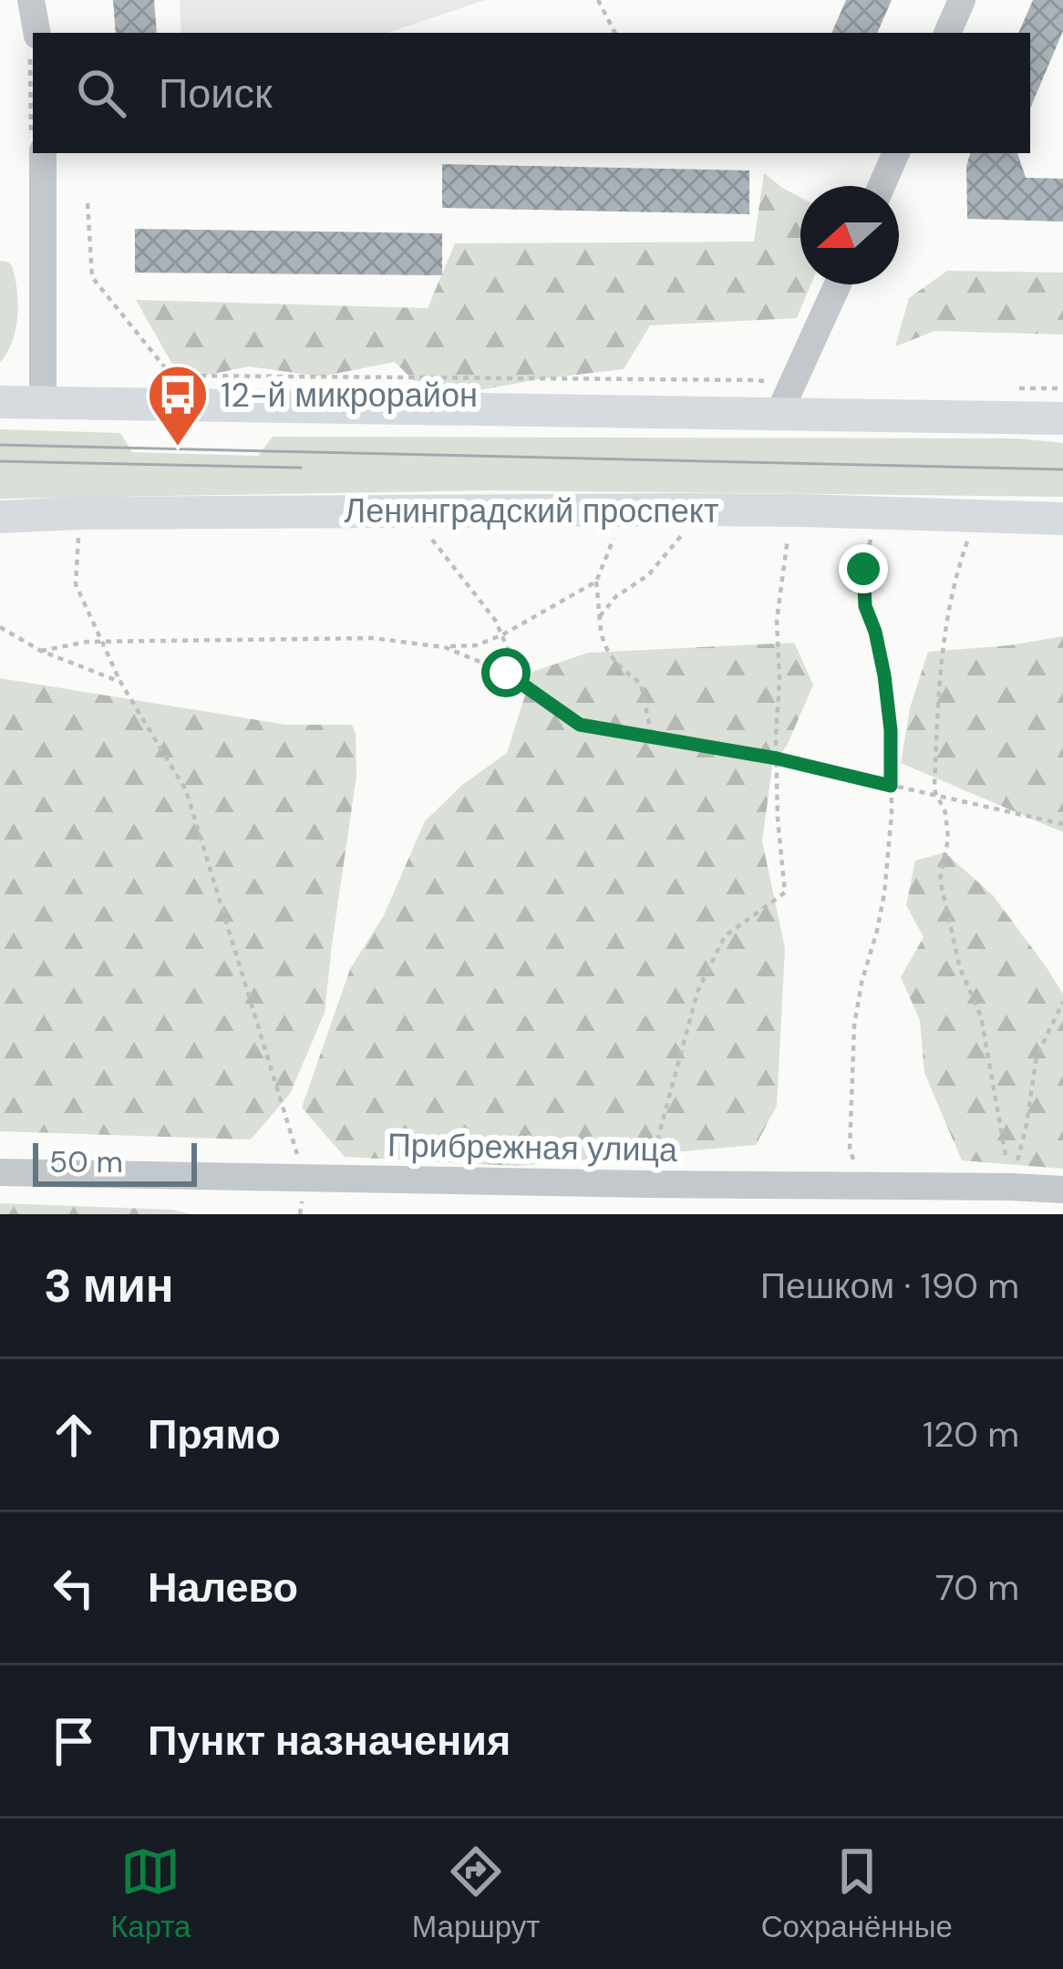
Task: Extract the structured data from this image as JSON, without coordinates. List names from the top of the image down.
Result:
{
  "streets": {
    "main road": ["Ленинградский проспект"],
    "street": ["Прибрежная улица"]
  },
  "places": {
    "bus stop": ["12-й микрорайон"]
  },
  "scale_bar": "50 m",
  "north": "left",
  "page": {
    "search": "Поиск",
    "scale": "50 m",
    "heading": ["3 мин", "Пешком · 190 m"],
    "list": [
      ["Прямо", "120 m"],
      ["Налево", "70 m"],
      "Пункт назначения"
    ],
    "nav": ["Карта", "Маршрут", "Сохранённые"]
  }
}
